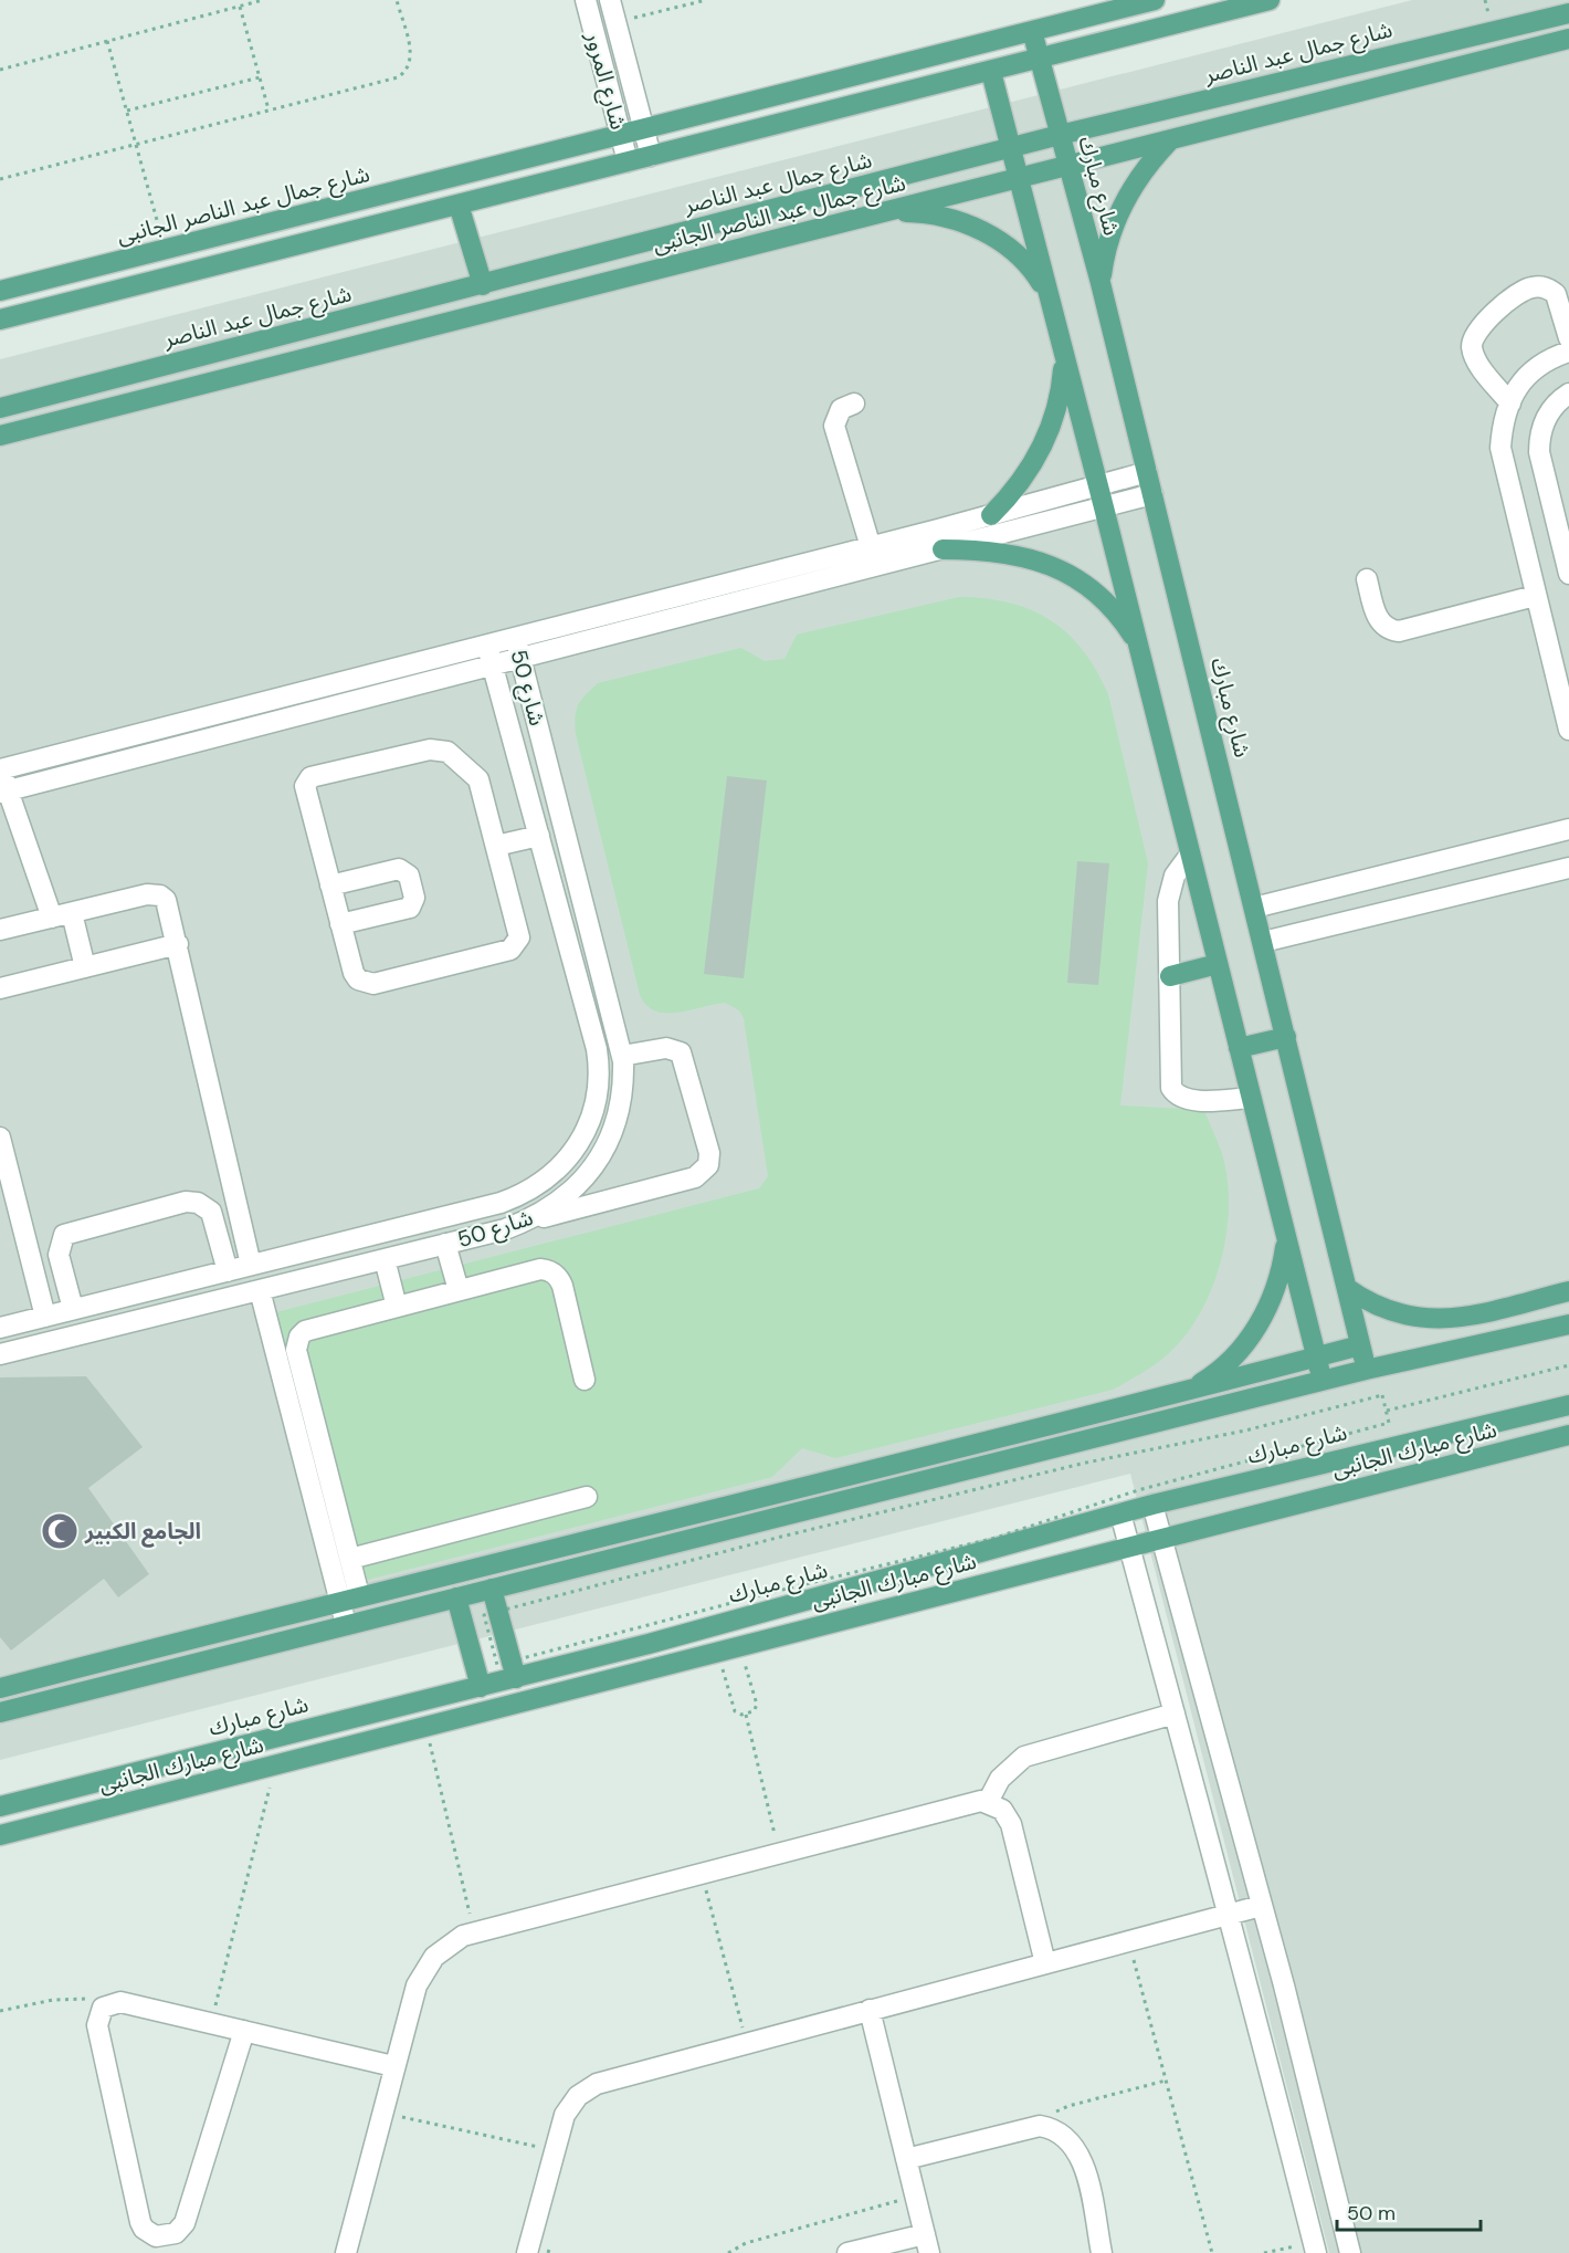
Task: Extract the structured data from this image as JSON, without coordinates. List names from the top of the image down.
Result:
{
  "streets": {
    "main road": [
      "شارع جمال عبد الناصر",
      "شارع مبارك",
      "شارع جمال عبد الناصر الجانبى",
      "شارع مبارك الجانبى"
    ],
    "street": ["شارع المرور", "شارع 50"]
  },
  "crossings": [
    ["شارع جمال عبد الناصر", "شارع مبارك"],
    ["شارع المرور", "شارع جمال عبد الناصر الجانبى"],
    ["شارع مبارك", "شارع جمال عبد الناصر الجانبى"]
  ],
  "places": {
    "mosque": ["الجامع الكبير"]
  },
  "scale_bar": "50 m"
}
